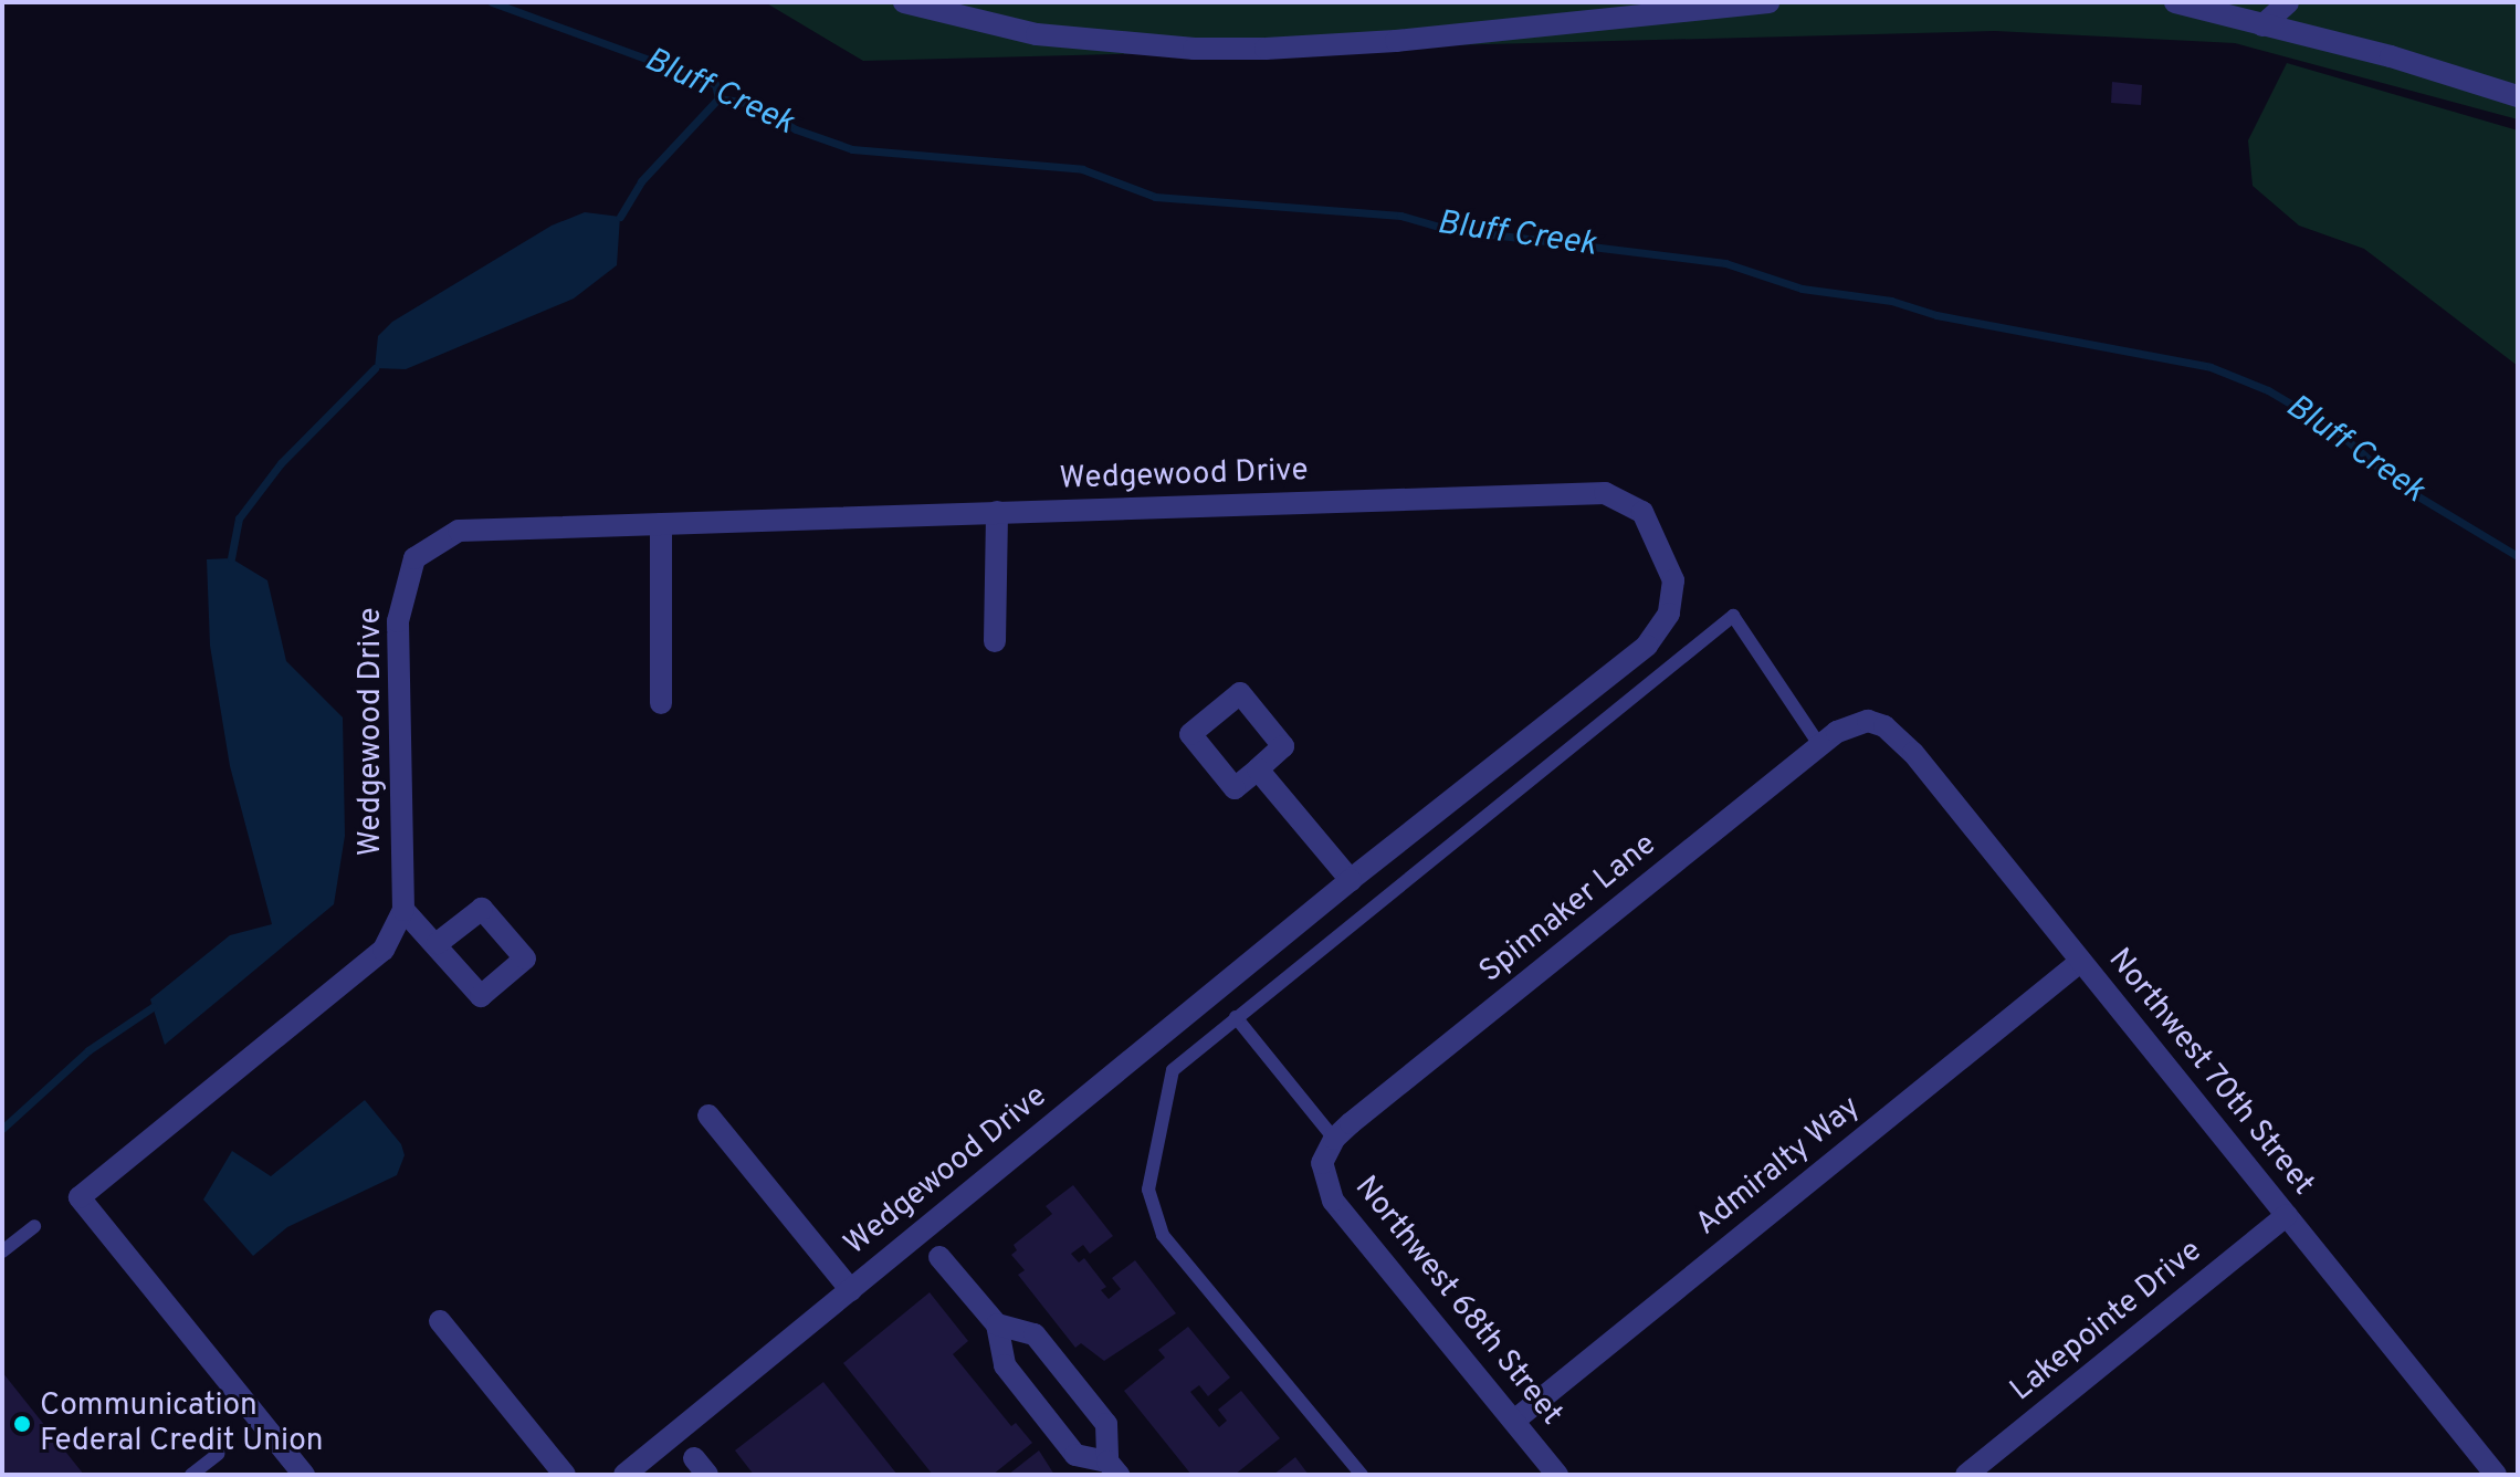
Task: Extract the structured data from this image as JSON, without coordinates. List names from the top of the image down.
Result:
{
  "streets": {
    "street": [
      "Wedgewood Drive",
      "Spinnaker Lane",
      "Northwest 70th Street",
      "Admiralty Way",
      "Northwest 68th Street",
      "Lakepointe Drive"
    ]
  },
  "crossings": [
    ["Spinnaker Lane", "Northwest 70th Street"],
    ["Spinnaker Lane", "Northwest 68th Street"],
    ["Northwest 70th Street", "Admiralty Way"],
    ["Northwest 70th Street", "Lakepointe Drive"],
    ["Admiralty Way", "Northwest 68th Street"]
  ],
  "water": ["Bluff Creek"],
  "places": ["Communication Federal Credit Union"]
}
